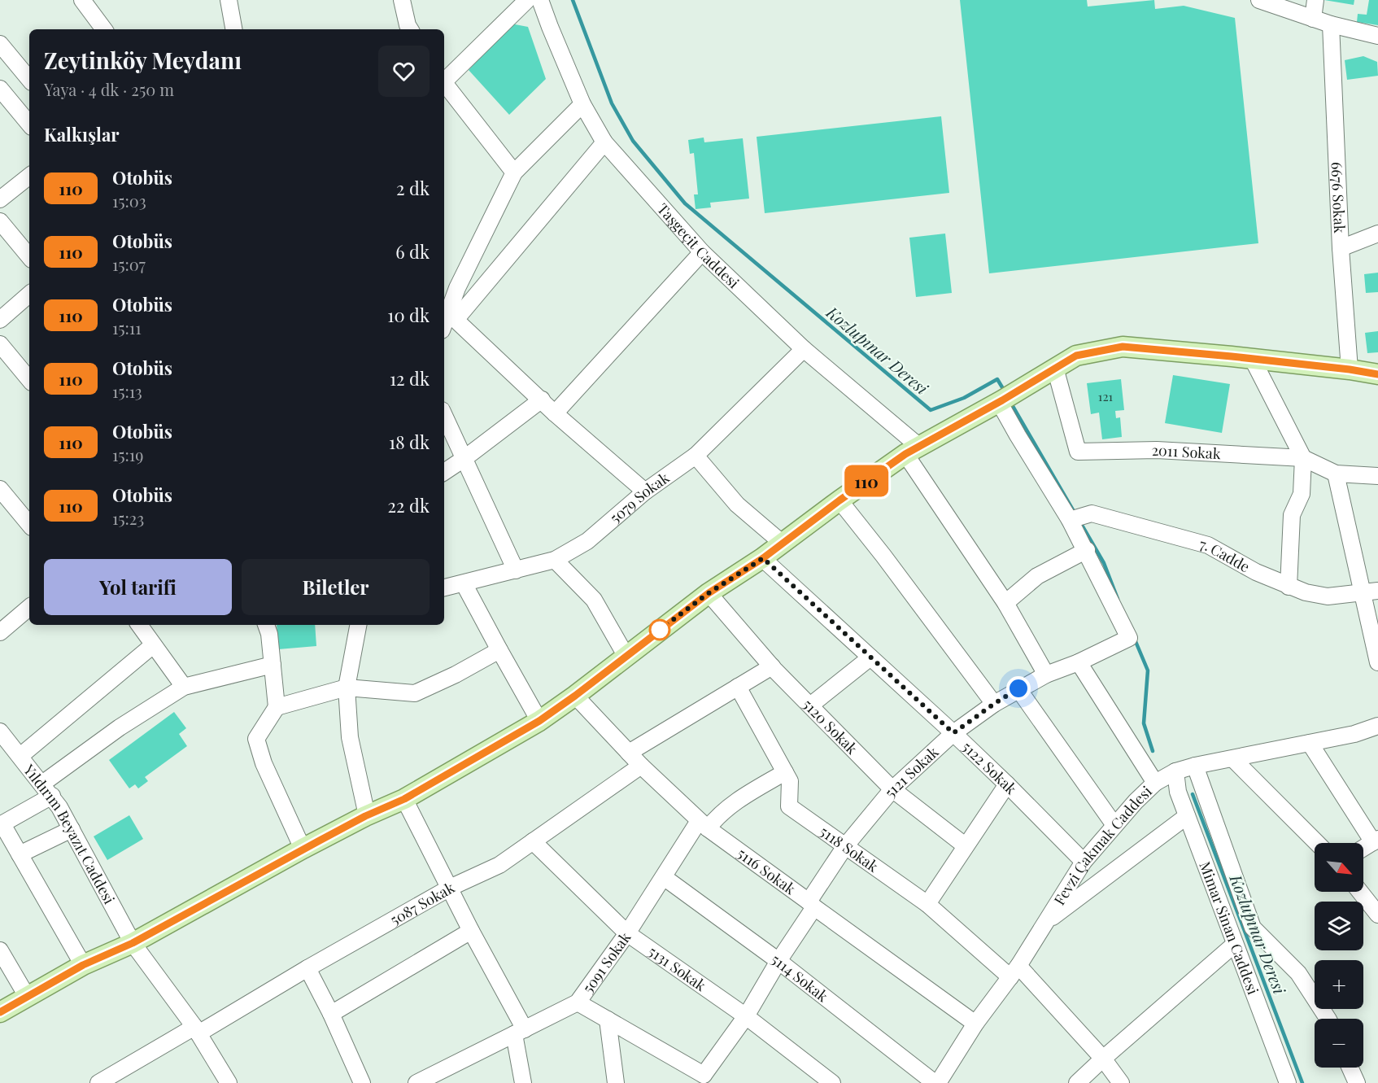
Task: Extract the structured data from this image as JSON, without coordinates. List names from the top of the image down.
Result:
{
  "streets": {
    "street": [
      "6676 Sokak",
      "Taşgeçit Caddesi",
      "2011 Sokak",
      "5079 Sokak",
      "7. Cadde",
      "5120 Sokak",
      "5122 Sokak",
      "5121 Sokak",
      "Yıldırım Beyazıt Caddesi",
      "Fevzi Çakmak Caddesi",
      "5118 Sokak",
      "5116 Sokak",
      "5087 Sokak",
      "Mimar Sinan Caddesi",
      "5091 Sokak",
      "5131 Sokak",
      "5114 Sokak"
    ]
  },
  "crossings": [
    ["Taşgeçit Caddesi", "5079 Sokak"],
    ["Taşgeçit Caddesi", "5121 Sokak"],
    ["5120 Sokak", "5121 Sokak"],
    ["5122 Sokak", "5121 Sokak"],
    ["5122 Sokak", "Fevzi Çakmak Caddesi"],
    ["5121 Sokak", "5118 Sokak"],
    ["5121 Sokak", "5116 Sokak"],
    ["5121 Sokak", "5131 Sokak"],
    ["5121 Sokak", "5114 Sokak"],
    ["Yıldırım Beyazıt Caddesi", "5087 Sokak"],
    ["Fevzi Çakmak Caddesi", "5118 Sokak"],
    ["Fevzi Çakmak Caddesi", "5116 Sokak"],
    ["Fevzi Çakmak Caddesi", "Mimar Sinan Caddesi"],
    ["5118 Sokak", "5091 Sokak"],
    ["5116 Sokak", "5087 Sokak"],
    ["5116 Sokak", "5091 Sokak"],
    ["5087 Sokak", "5131 Sokak"],
    ["5091 Sokak", "5131 Sokak"],
    ["5091 Sokak", "5114 Sokak"]
  ],
  "water": ["Kozlupınar Deresi"],
  "lines": ["bus line 110"],
  "house_numbers": ["121"],
  "north": "bottom right",
  "page": {
    "on_map": "110",
    "heading": [
      ["Zeytinköy Meydanı", "Yaya · 4 dk · 250 m"],
      "Kalkışlar"
    ],
    "list": [
      {
        "mark": "110",
        "name": "Otobüs",
        "note": "15:03",
        "value": "2 dk"
      },
      {
        "mark": "110",
        "name": "Otobüs",
        "note": "15:07",
        "value": "6 dk"
      },
      {
        "mark": "110",
        "name": "Otobüs",
        "note": "15:11",
        "value": "10 dk"
      },
      {
        "mark": "110",
        "name": "Otobüs",
        "note": "15:13",
        "value": "12 dk"
      },
      {
        "mark": "110",
        "name": "Otobüs",
        "note": "15:19",
        "value": "18 dk"
      },
      {
        "mark": "110",
        "name": "Otobüs",
        "note": "15:23",
        "value": "22 dk"
      }
    ],
    "buttons": ["Yol tarifi", "Biletler"],
    "map_buttons": ["+", "−"]
  }
}
